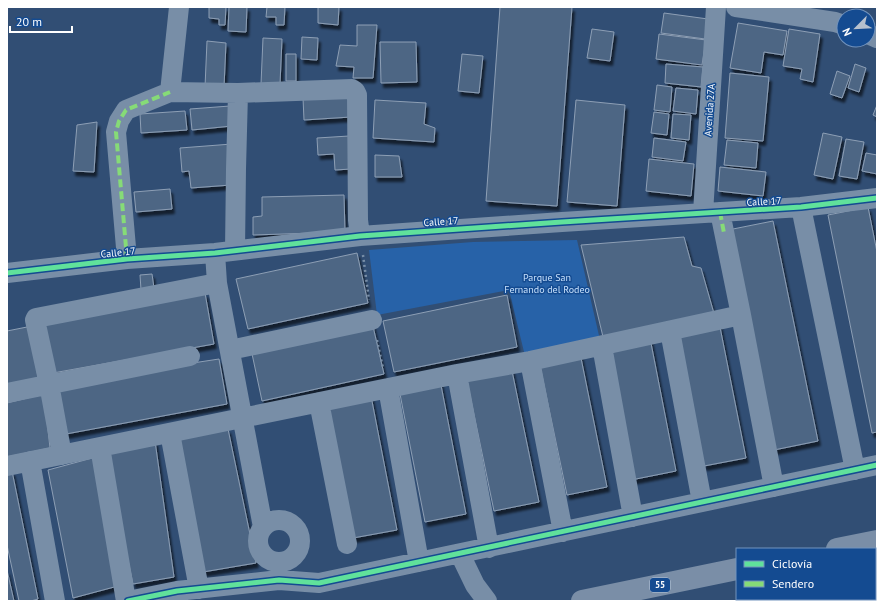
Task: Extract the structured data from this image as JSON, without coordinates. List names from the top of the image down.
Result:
{
  "streets": {
    "highway": ["55"],
    "street": ["Avenida 27A", "Calle 17"]
  },
  "crossings": [
    ["Avenida 27A", "Calle 17"]
  ],
  "parks": ["Parque San Fernando del Rodeo"],
  "legend": ["Ciclovía", "Sendero"],
  "scale_bar": "20 m",
  "north": "bottom left"
}
